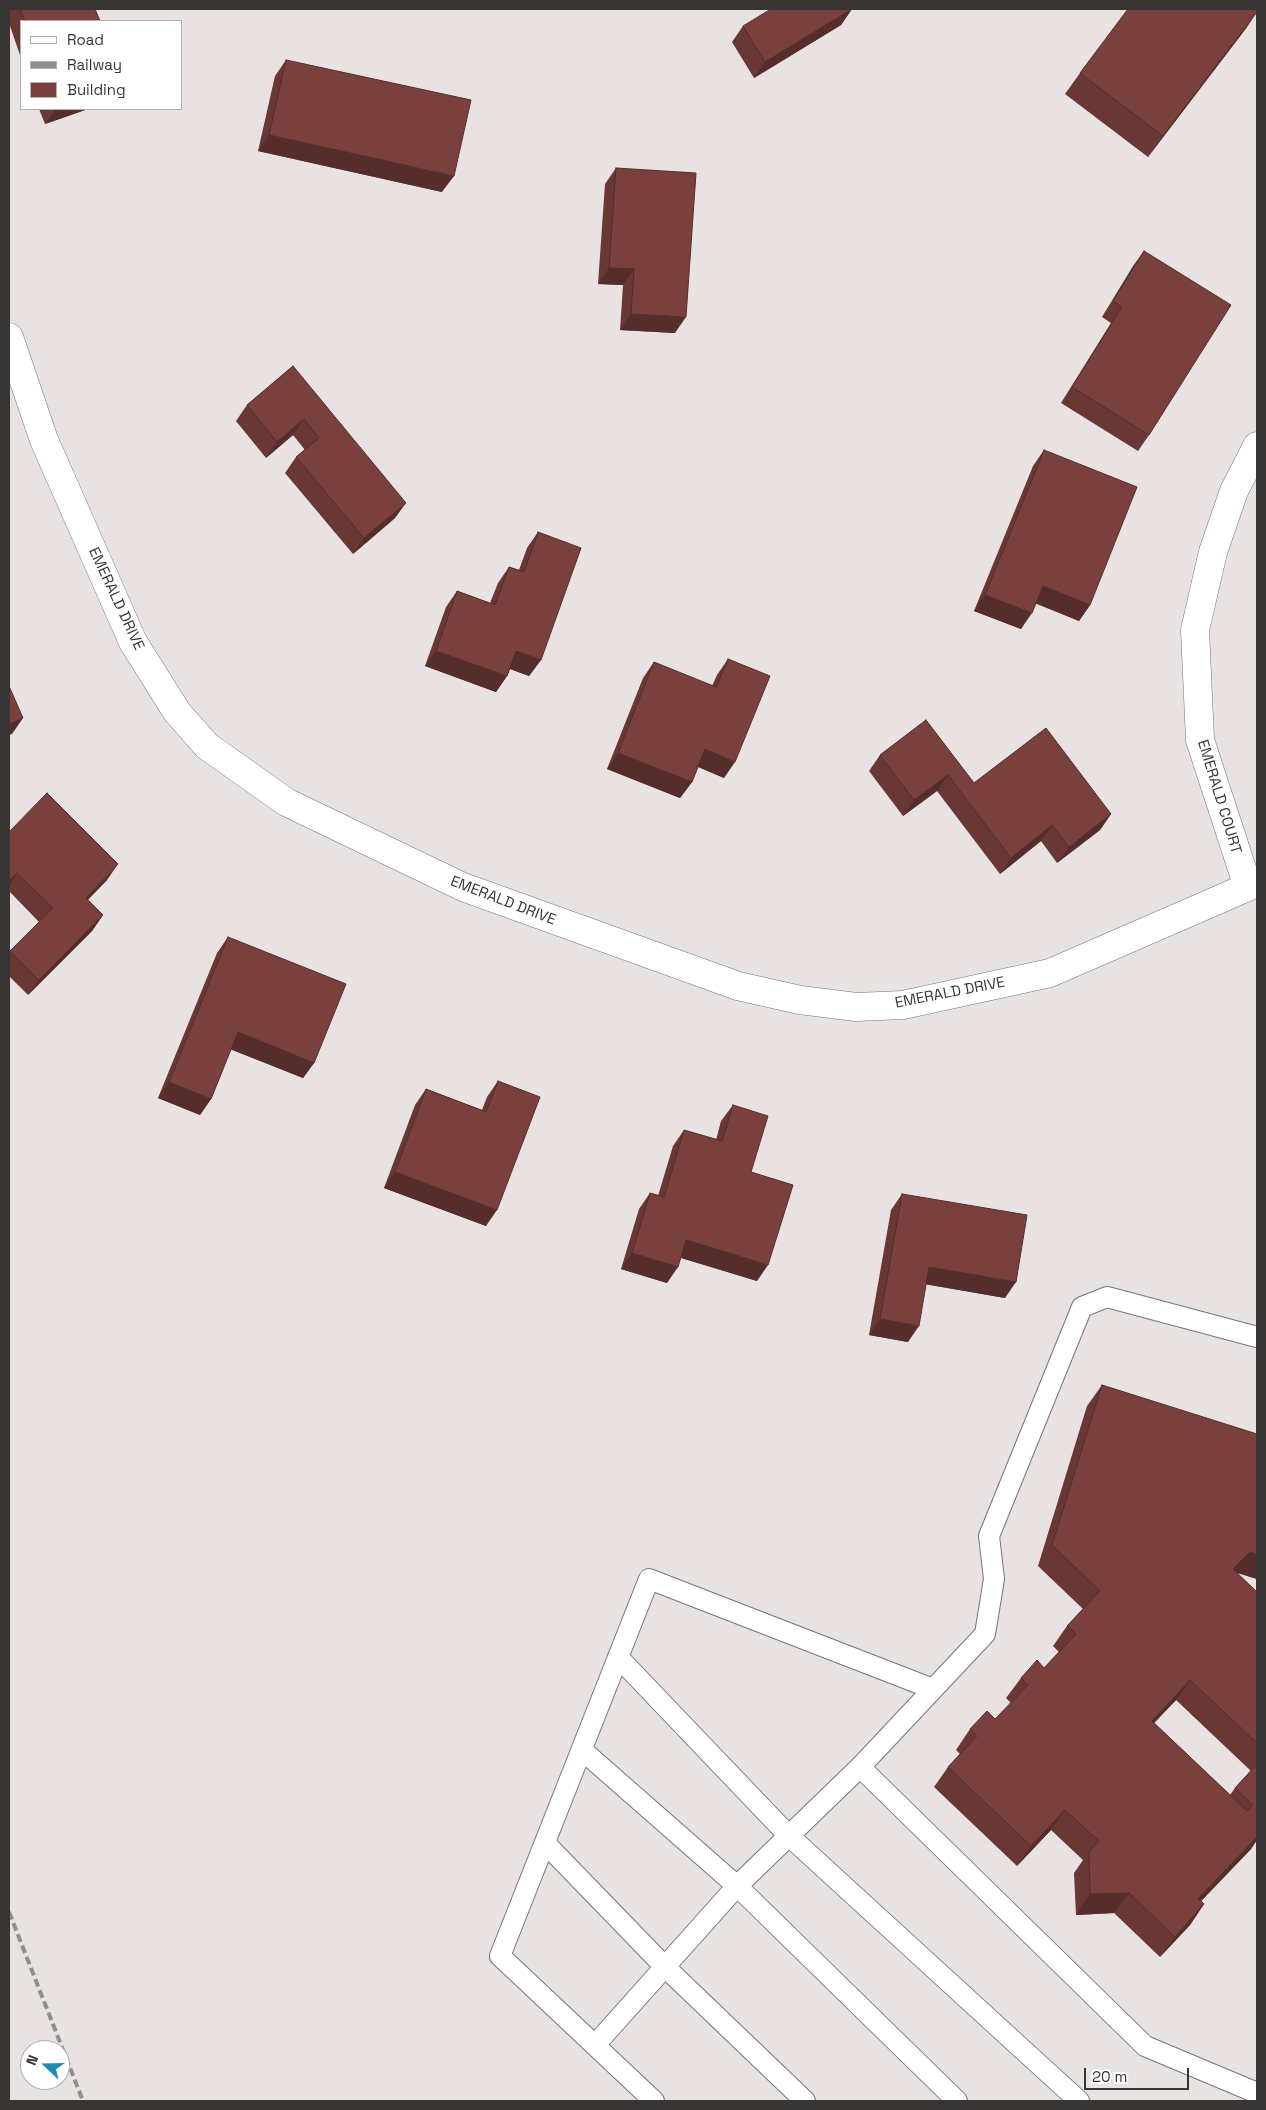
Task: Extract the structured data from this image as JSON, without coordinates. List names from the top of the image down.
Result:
{
  "streets": {
    "street": ["EMERALD DRIVE", "EMERALD COURT"]
  },
  "crossings": [
    ["EMERALD DRIVE", "EMERALD COURT"]
  ],
  "legend": ["Road", "Railway", "Building"],
  "scale_bar": "20 m",
  "north": "left"
}
